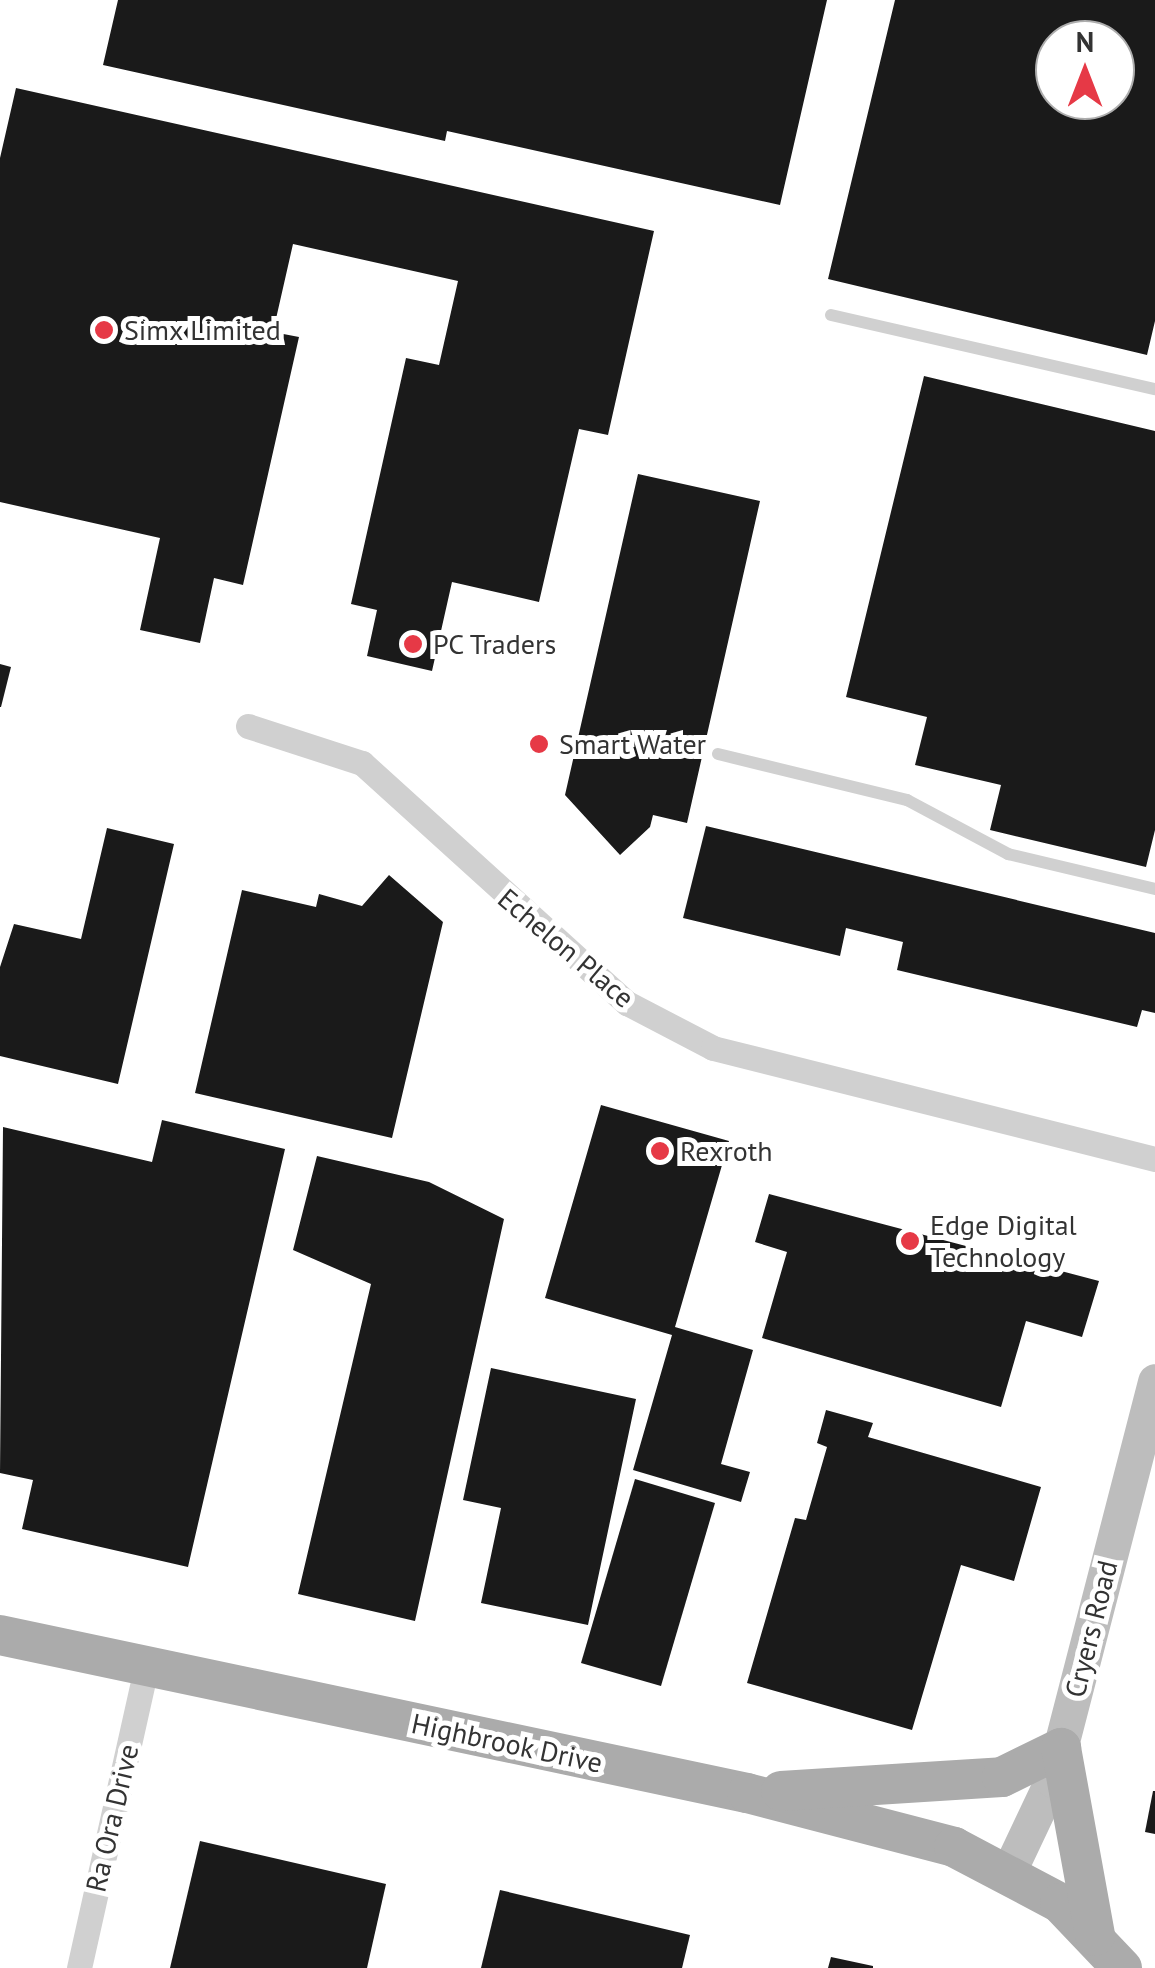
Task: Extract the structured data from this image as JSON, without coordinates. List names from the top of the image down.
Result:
{
  "streets": {
    "main road": ["Cryers Road", "Highbrook Drive"],
    "street": ["Echelon Place", "Ra Ora Drive"]
  },
  "crossings": [
    ["Cryers Road", "Highbrook Drive"],
    ["Highbrook Drive", "Ra Ora Drive"]
  ],
  "places": [
    "Simx Limited",
    "PC Traders",
    "Smart Water",
    "Rexroth",
    "Edge Digital Technology"
  ],
  "north": "top"
}
